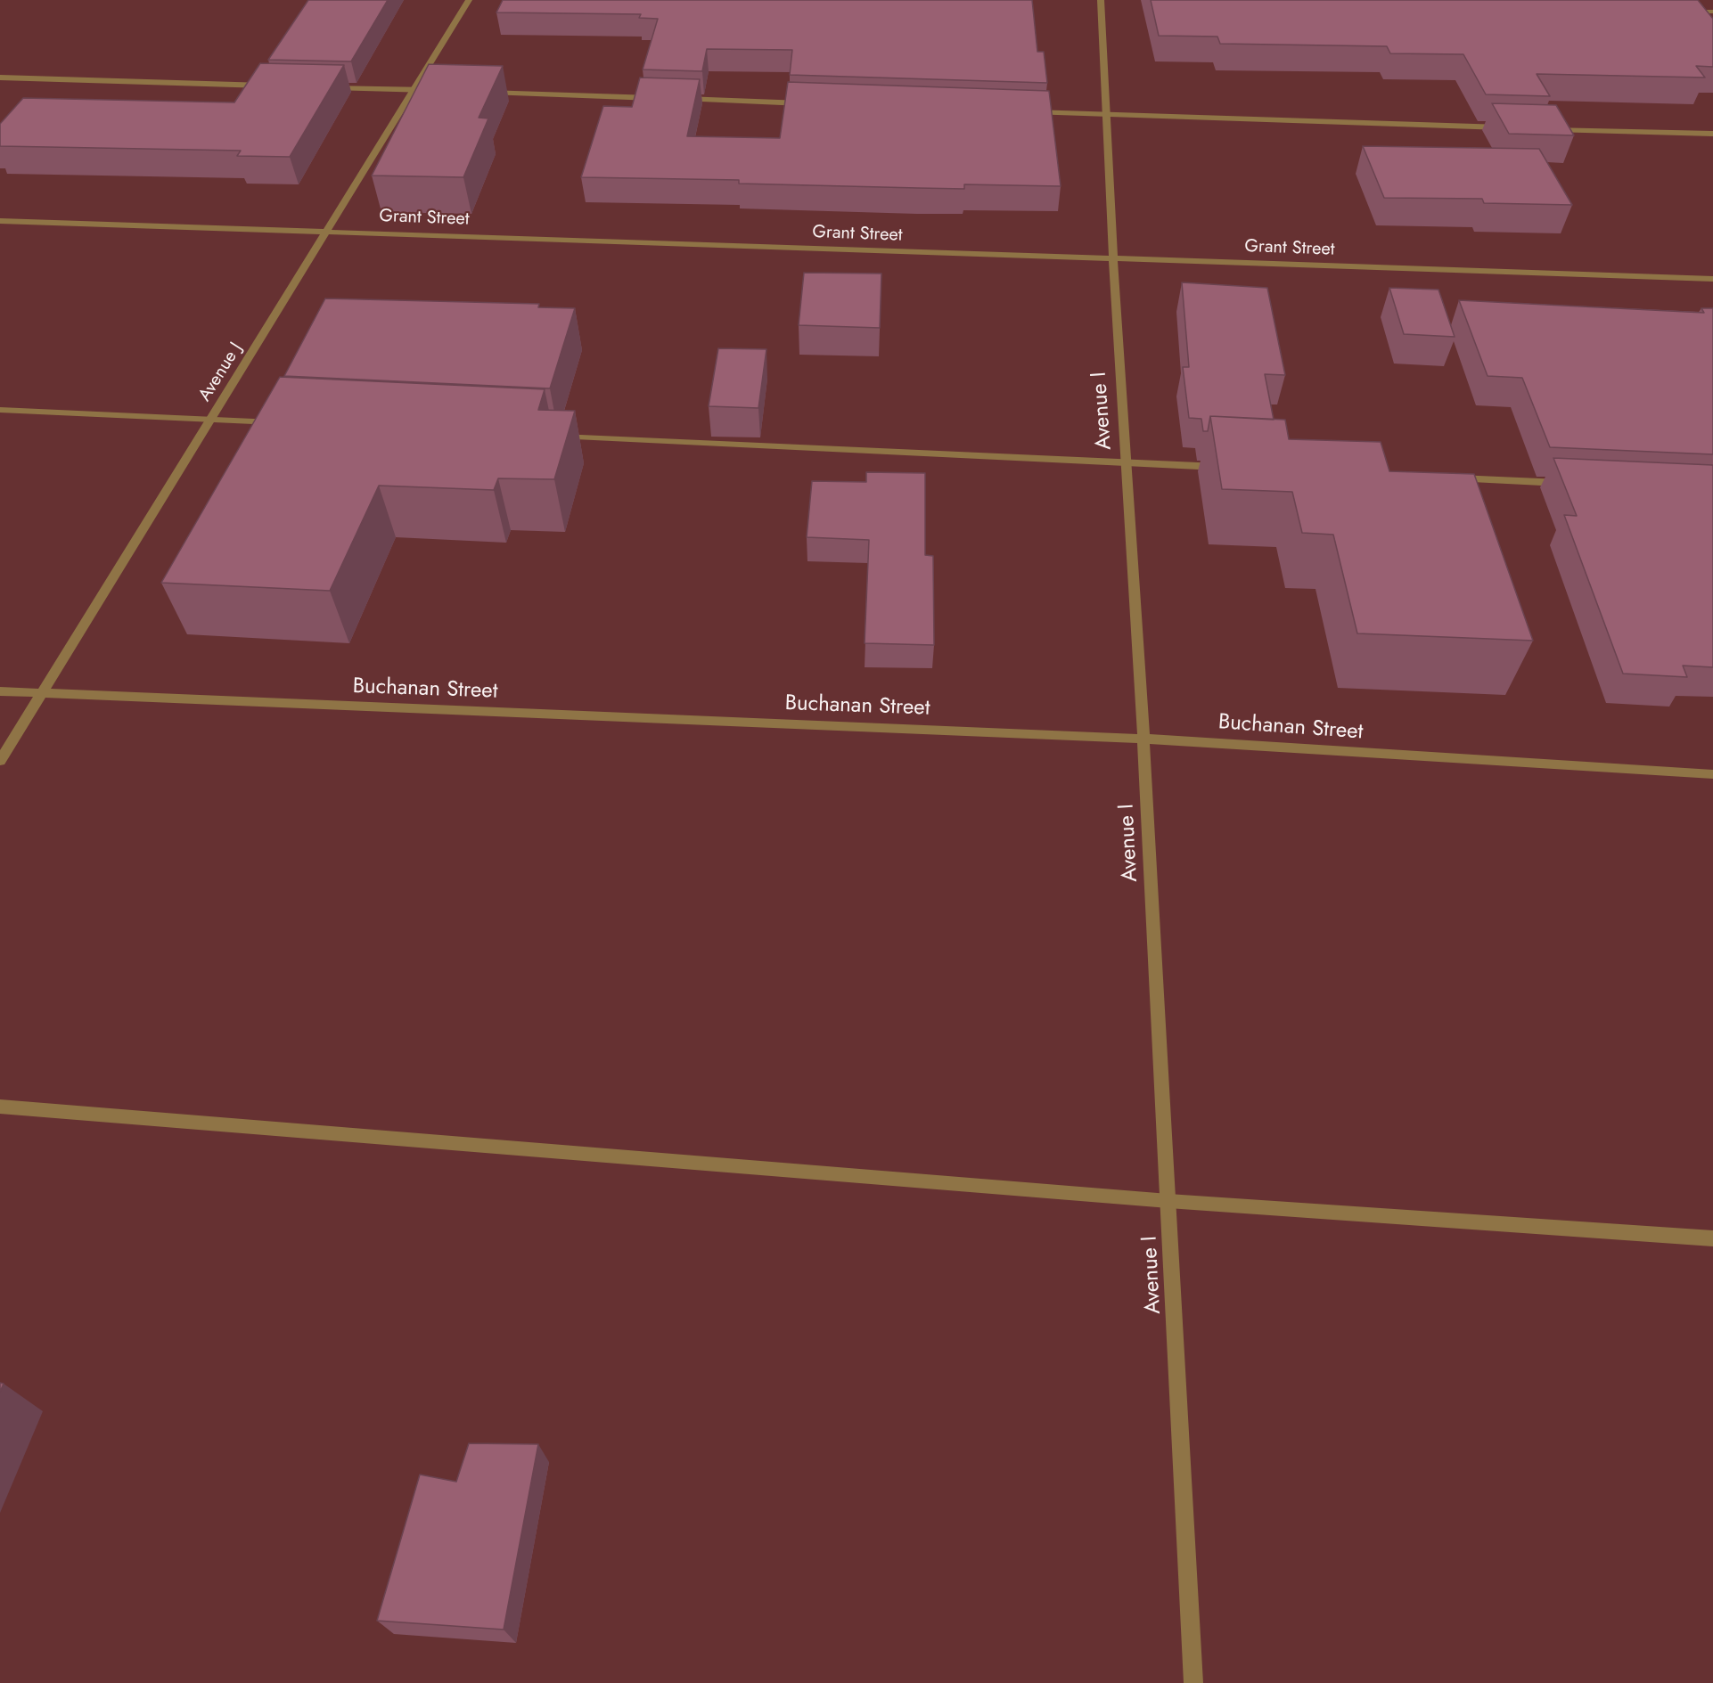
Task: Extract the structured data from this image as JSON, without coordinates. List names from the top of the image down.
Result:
{
  "streets": {
    "street": [
      "Grant Street",
      "Avenue J",
      "Avenue I",
      "Buchanan Street"
    ]
  },
  "crossings": [
    ["Grant Street", "Avenue J"],
    ["Grant Street", "Avenue I"],
    ["Avenue J", "Buchanan Street"],
    ["Avenue I", "Buchanan Street"]
  ]
}
